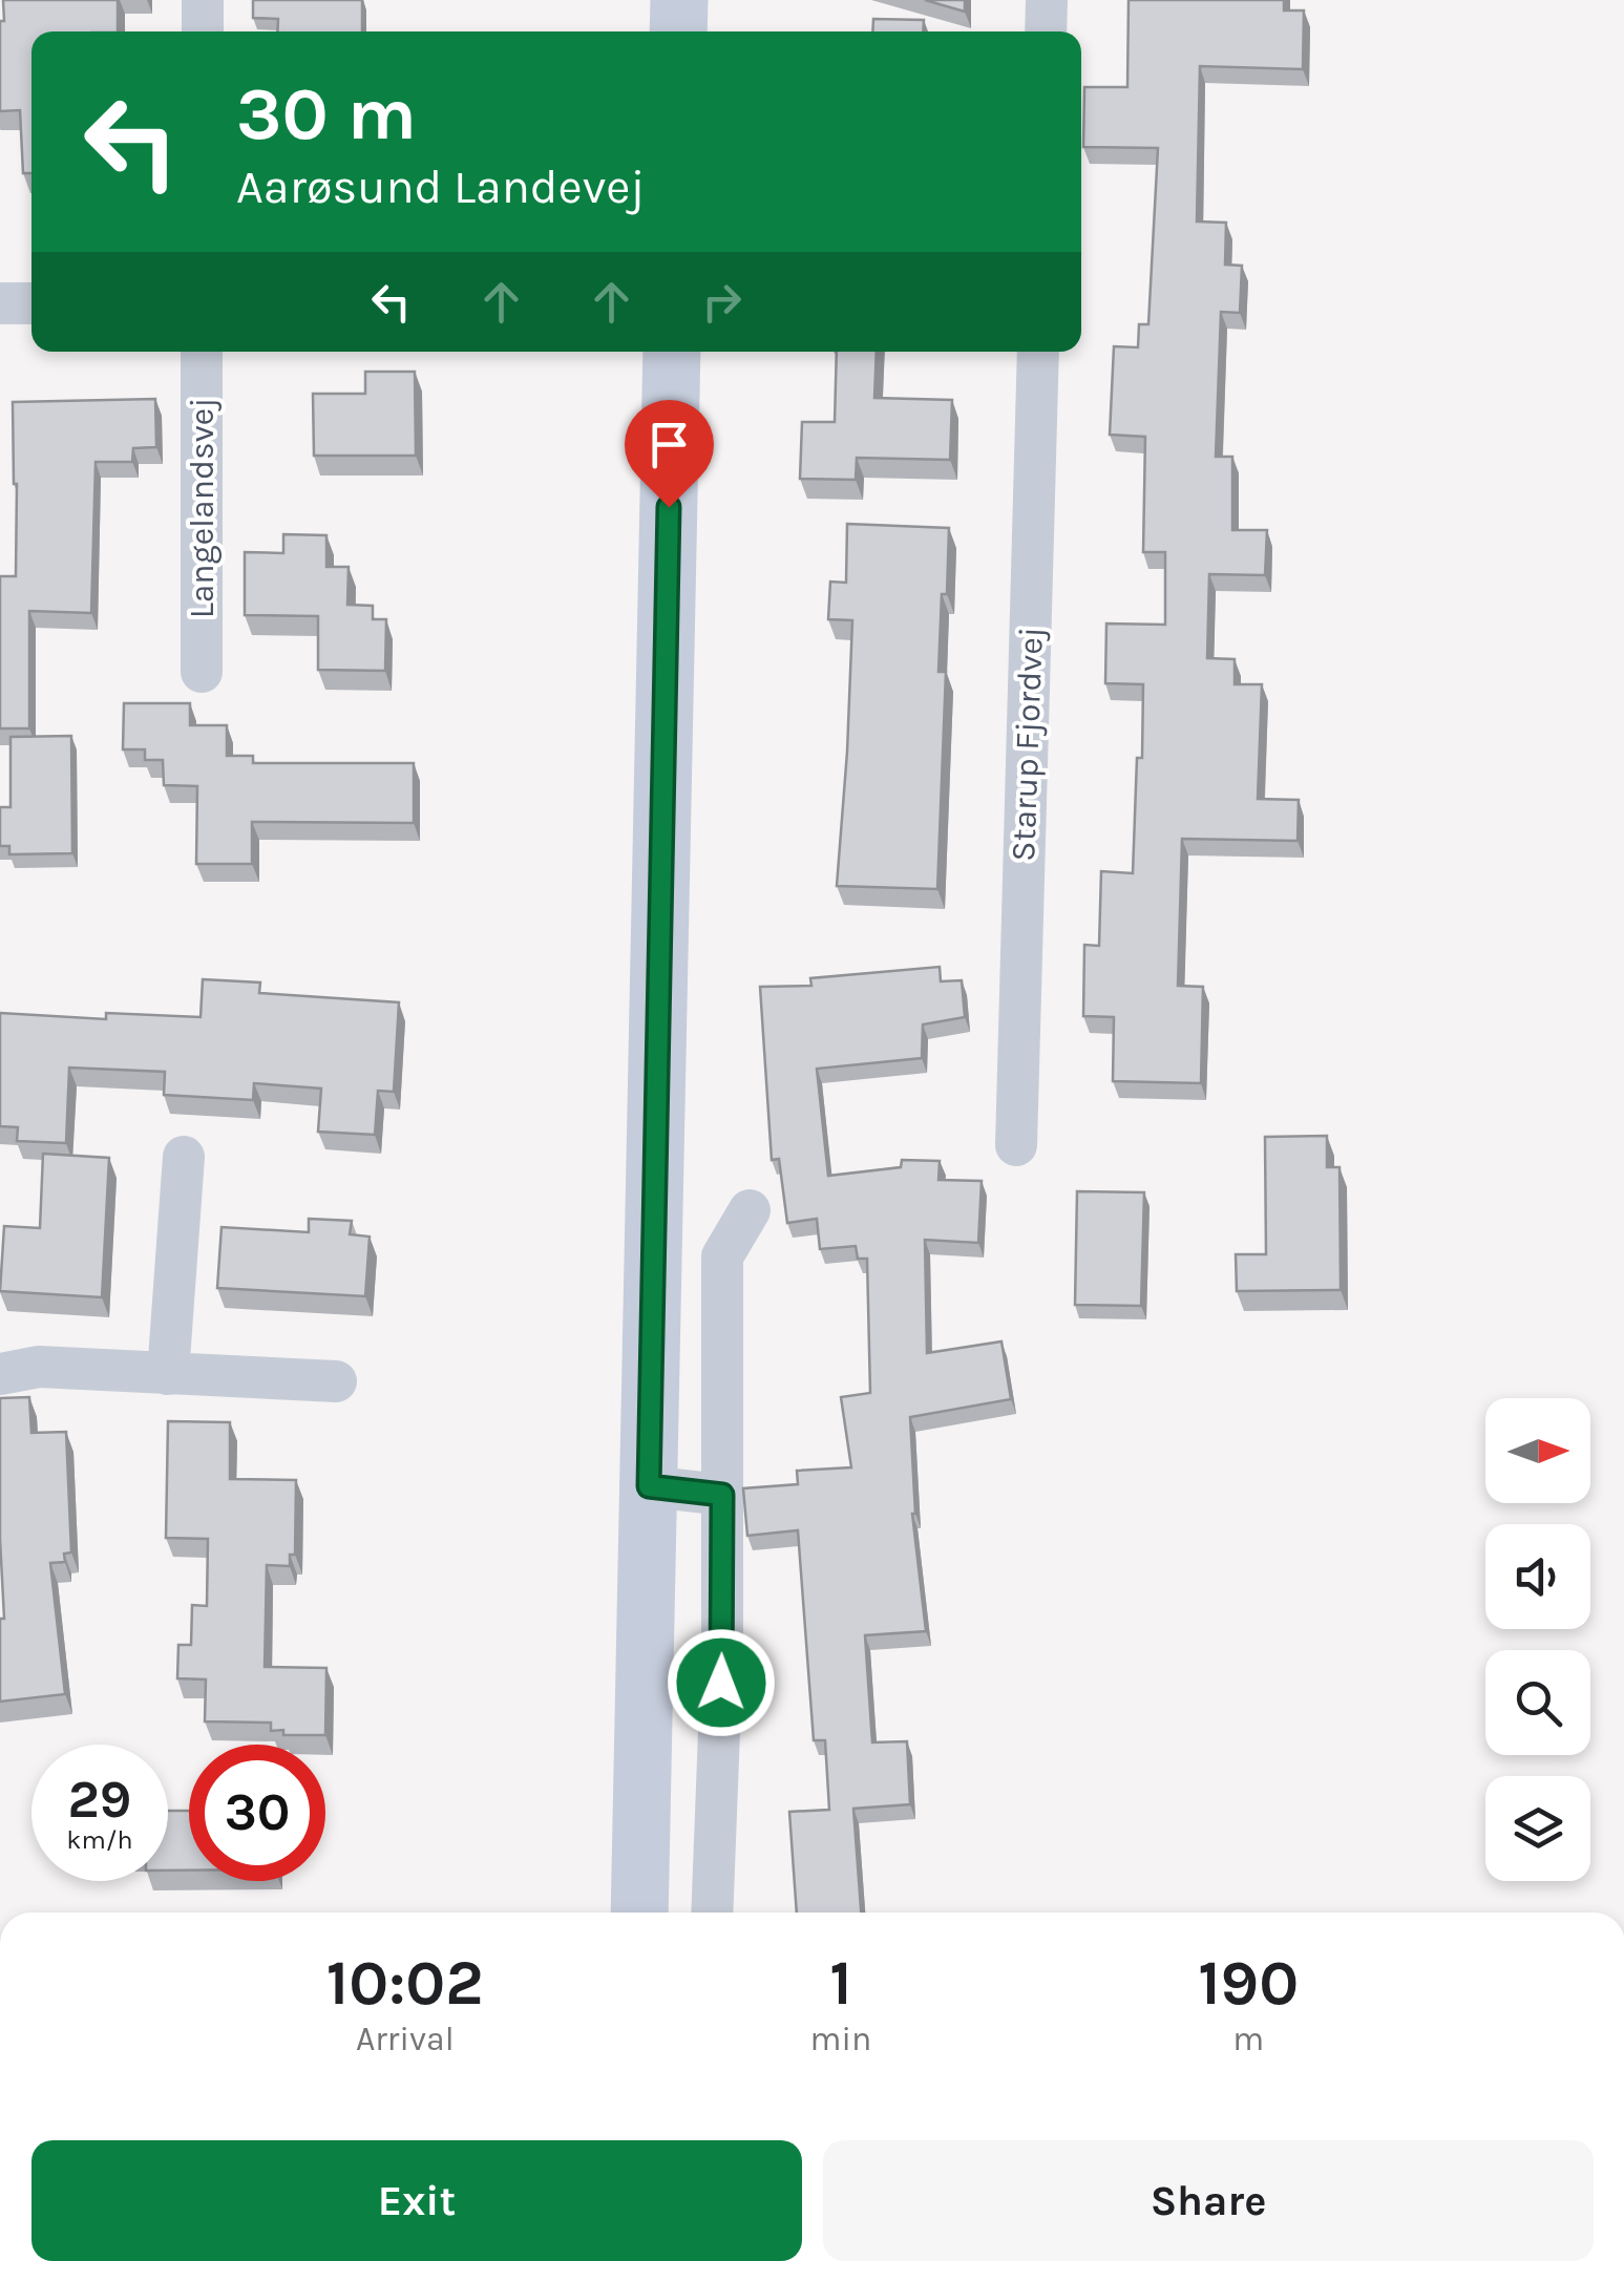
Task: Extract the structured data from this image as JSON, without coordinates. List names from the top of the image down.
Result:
{
  "streets": {
    "street": ["Langelandsvej", "Starup Fjordvej"]
  },
  "north": "right",
  "page": {
    "turn": ["30 m", "Aarøsund Landevej"],
    "speed": "29 km/h",
    "limit": "30",
    "eta": [
      "10:02",
      "Arrival",
      "1",
      "min",
      "190",
      "m"
    ],
    "buttons": ["Exit", "Share"]
  }
}
